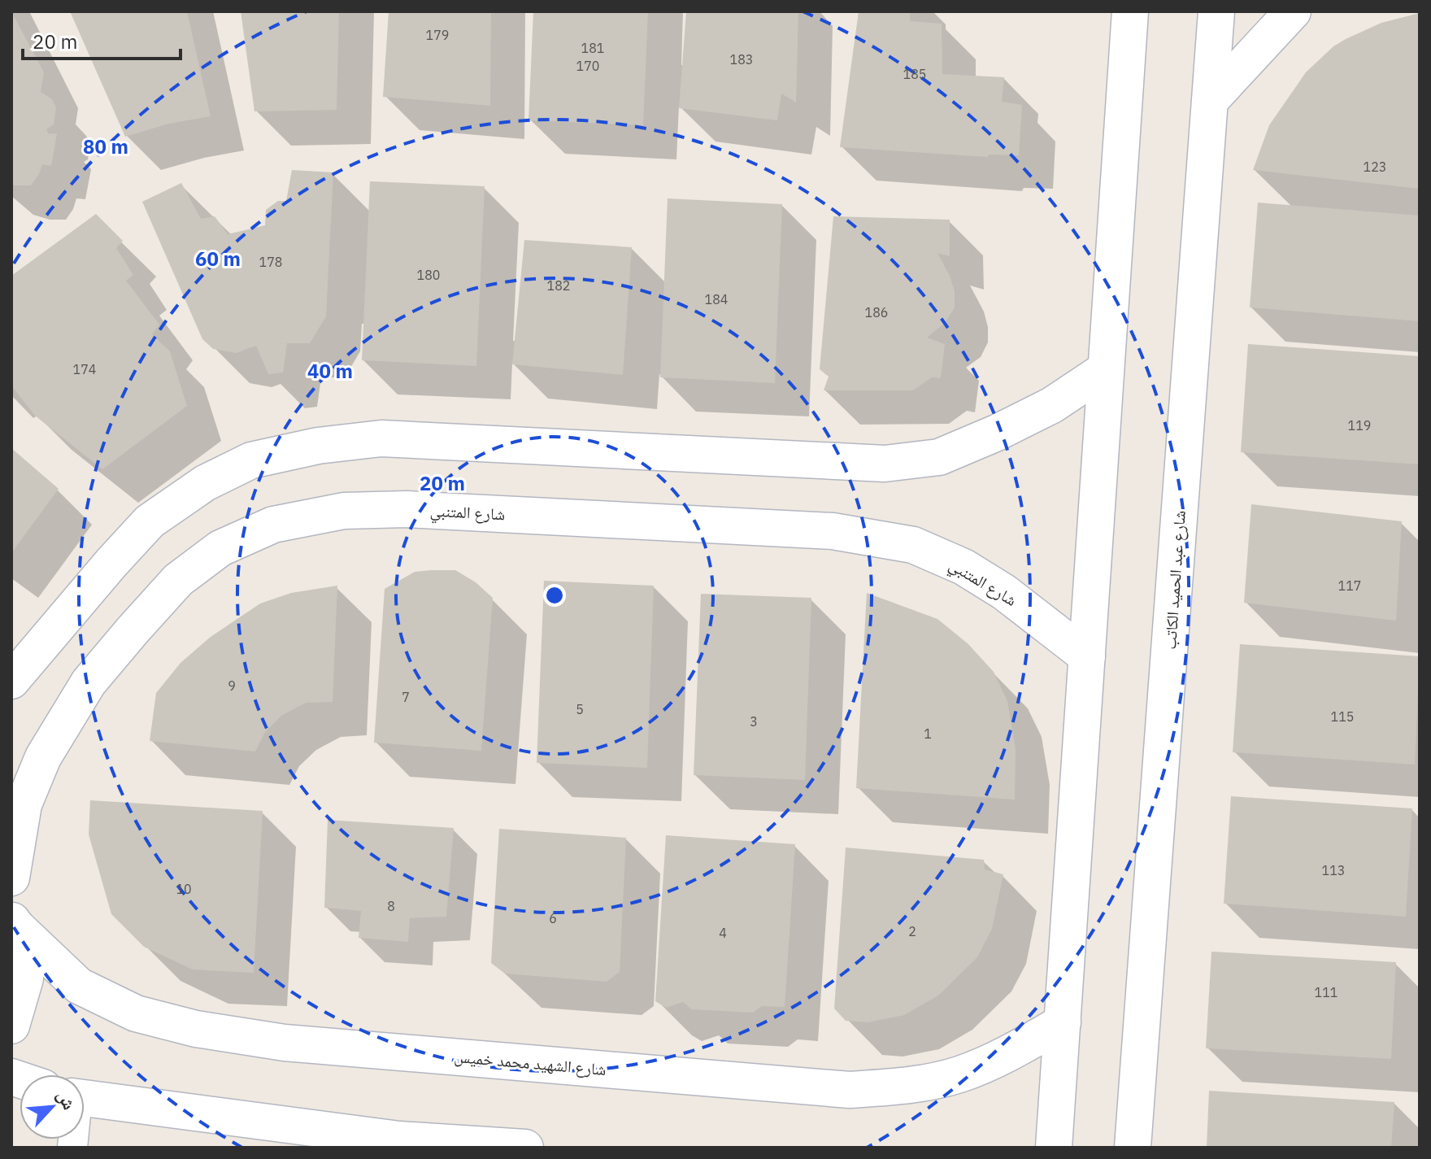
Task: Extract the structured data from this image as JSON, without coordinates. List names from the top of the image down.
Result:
{
  "streets": {
    "street": ["شارع المتنبي", "شارع عبد الحميد الكاتب", "شارع الشهيد محمد خميس"]
  },
  "house_numbers": [
    "179",
    "181",
    "183",
    "170",
    "185",
    "123",
    "178",
    "180",
    "182",
    "184",
    "186",
    "174",
    "119",
    "117",
    "9",
    "7",
    "5",
    "115",
    "3",
    "1",
    "113",
    "10",
    "8",
    "6",
    "2",
    "4",
    "111"
  ],
  "scale_bar": "20 m",
  "north": "top right",
  "rings": [
    "80 m",
    "60 m",
    "40 m",
    "20 m"
  ]
}
